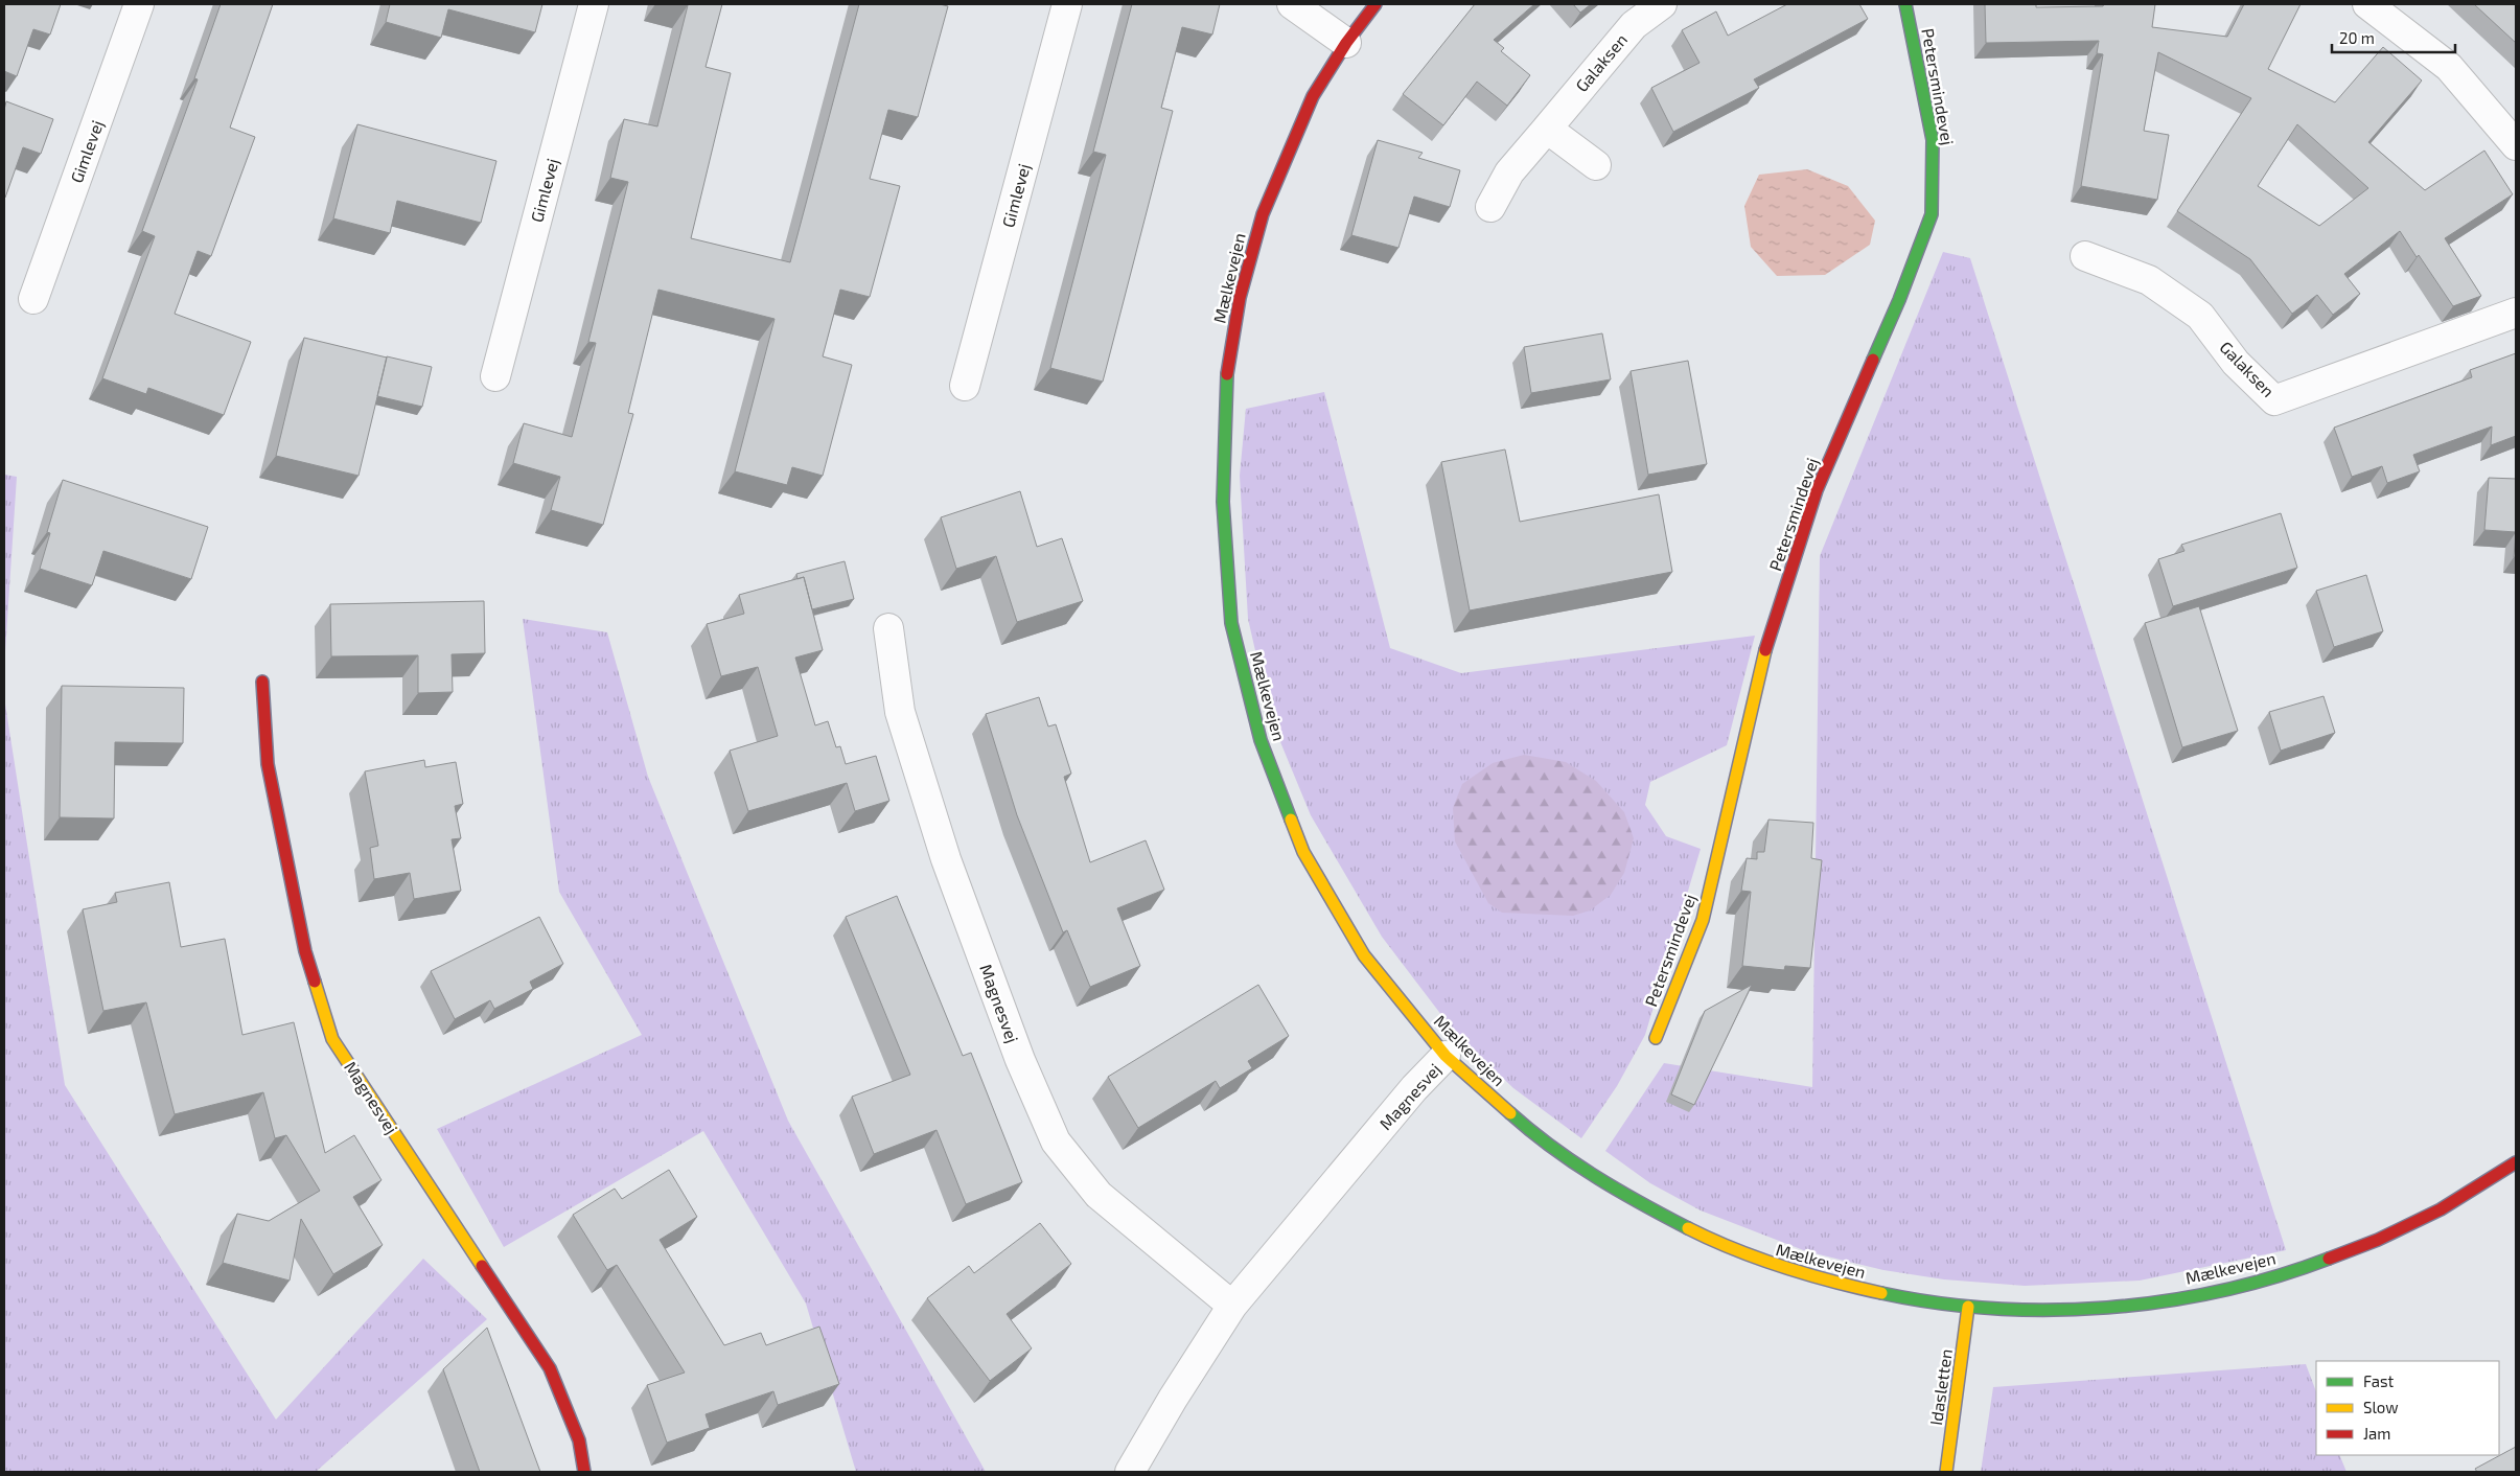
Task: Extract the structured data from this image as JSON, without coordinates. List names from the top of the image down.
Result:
{
  "streets": {
    "street": [
      "Galaksen",
      "Petersmindevej",
      "Gimlevej",
      "Mælkevejen",
      "Magnesvej",
      "Idasletten"
    ]
  },
  "crossings": [
    ["Mælkevejen", "Magnesvej"],
    ["Mælkevejen", "Idasletten"]
  ],
  "legend": ["Fast", "Slow", "Jam"],
  "scale_bar": "20 m"
}
